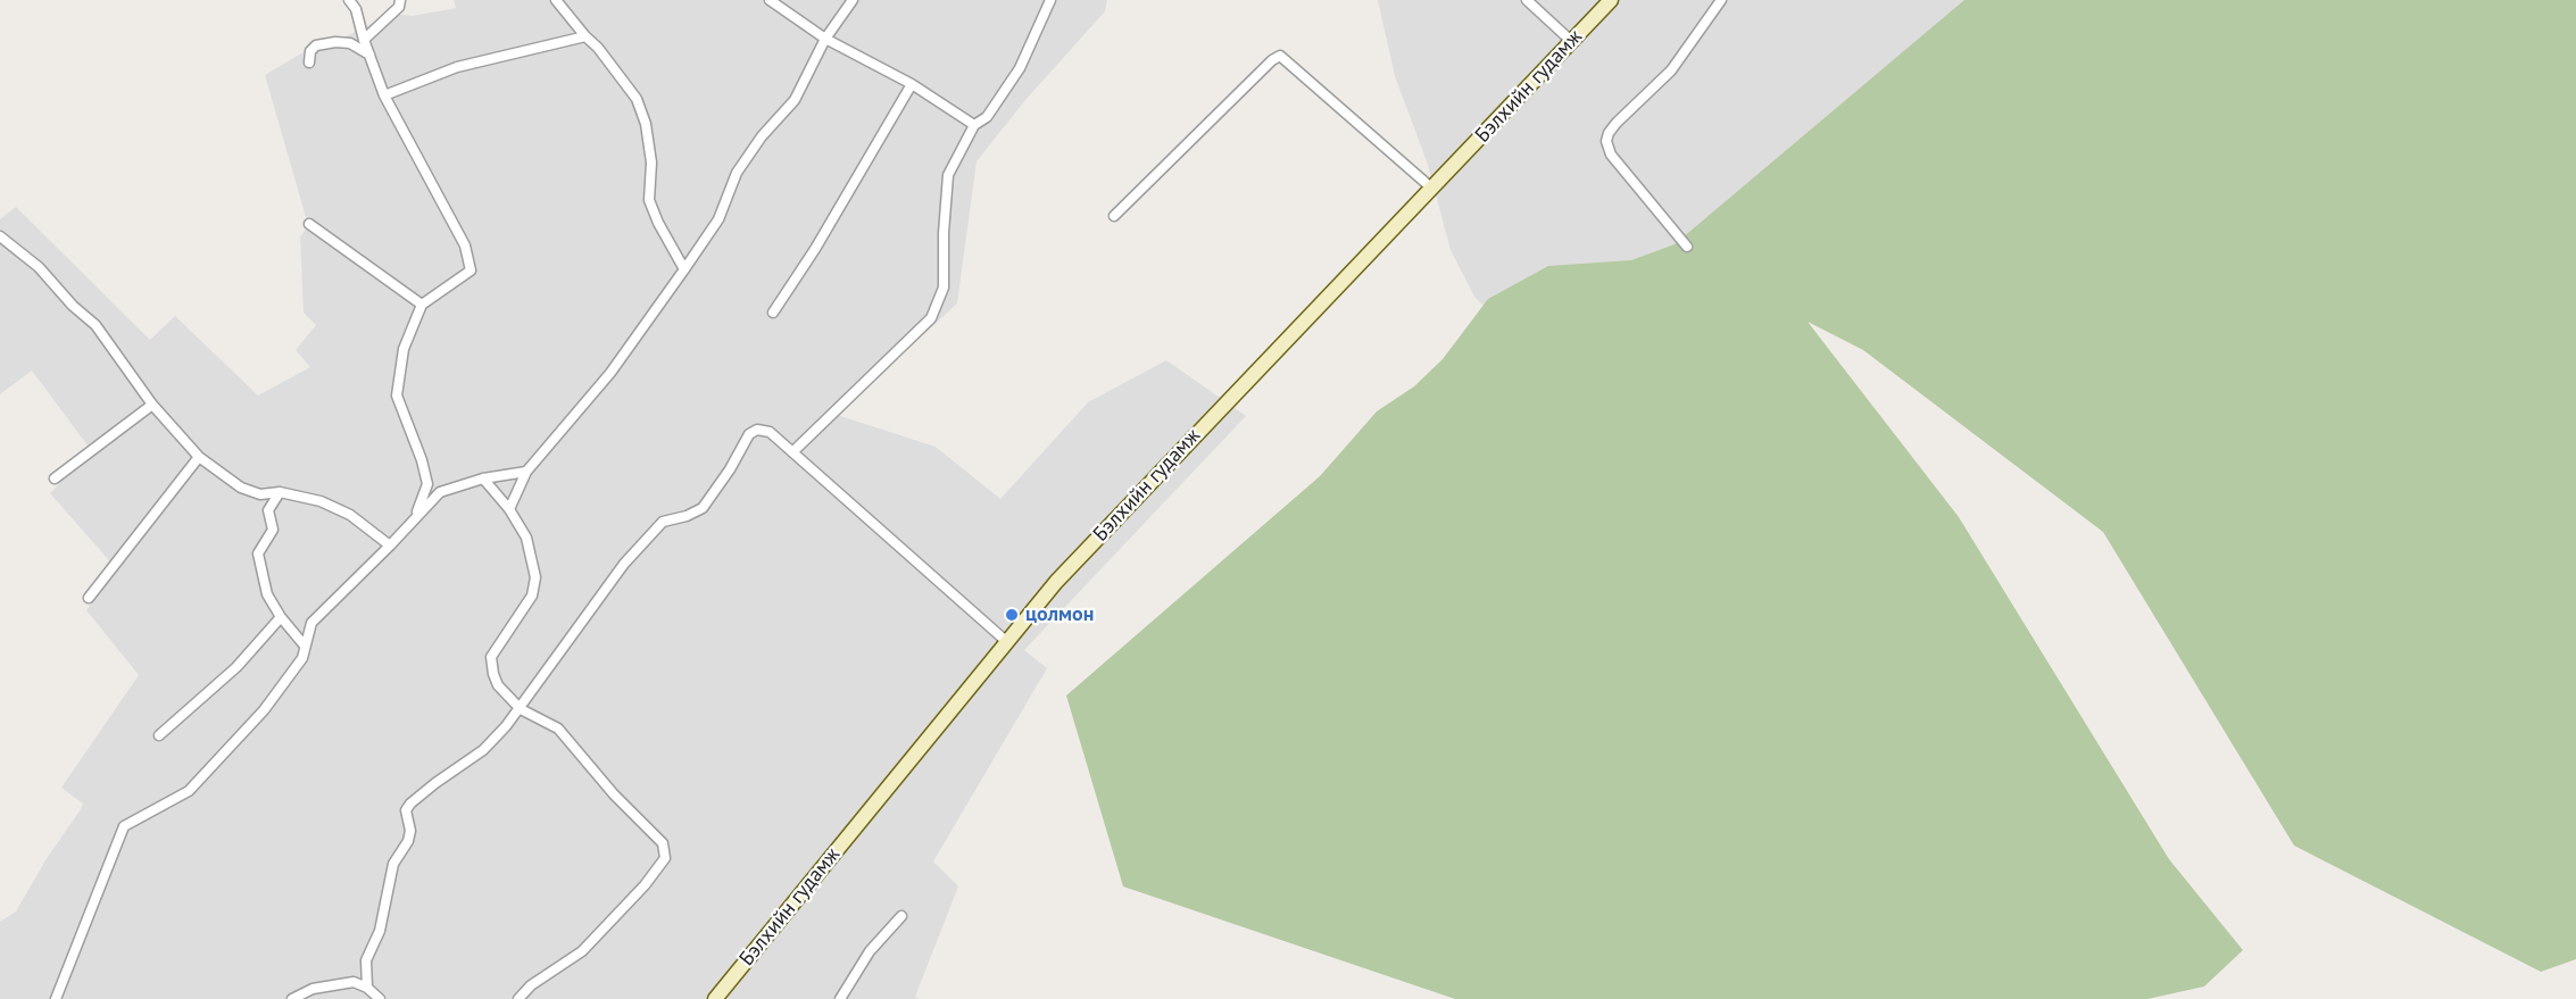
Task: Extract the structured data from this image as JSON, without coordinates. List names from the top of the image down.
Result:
{
  "streets": {
    "main road": ["Бэлхийн гудамж"]
  },
  "places": ["цолмон"]
}
